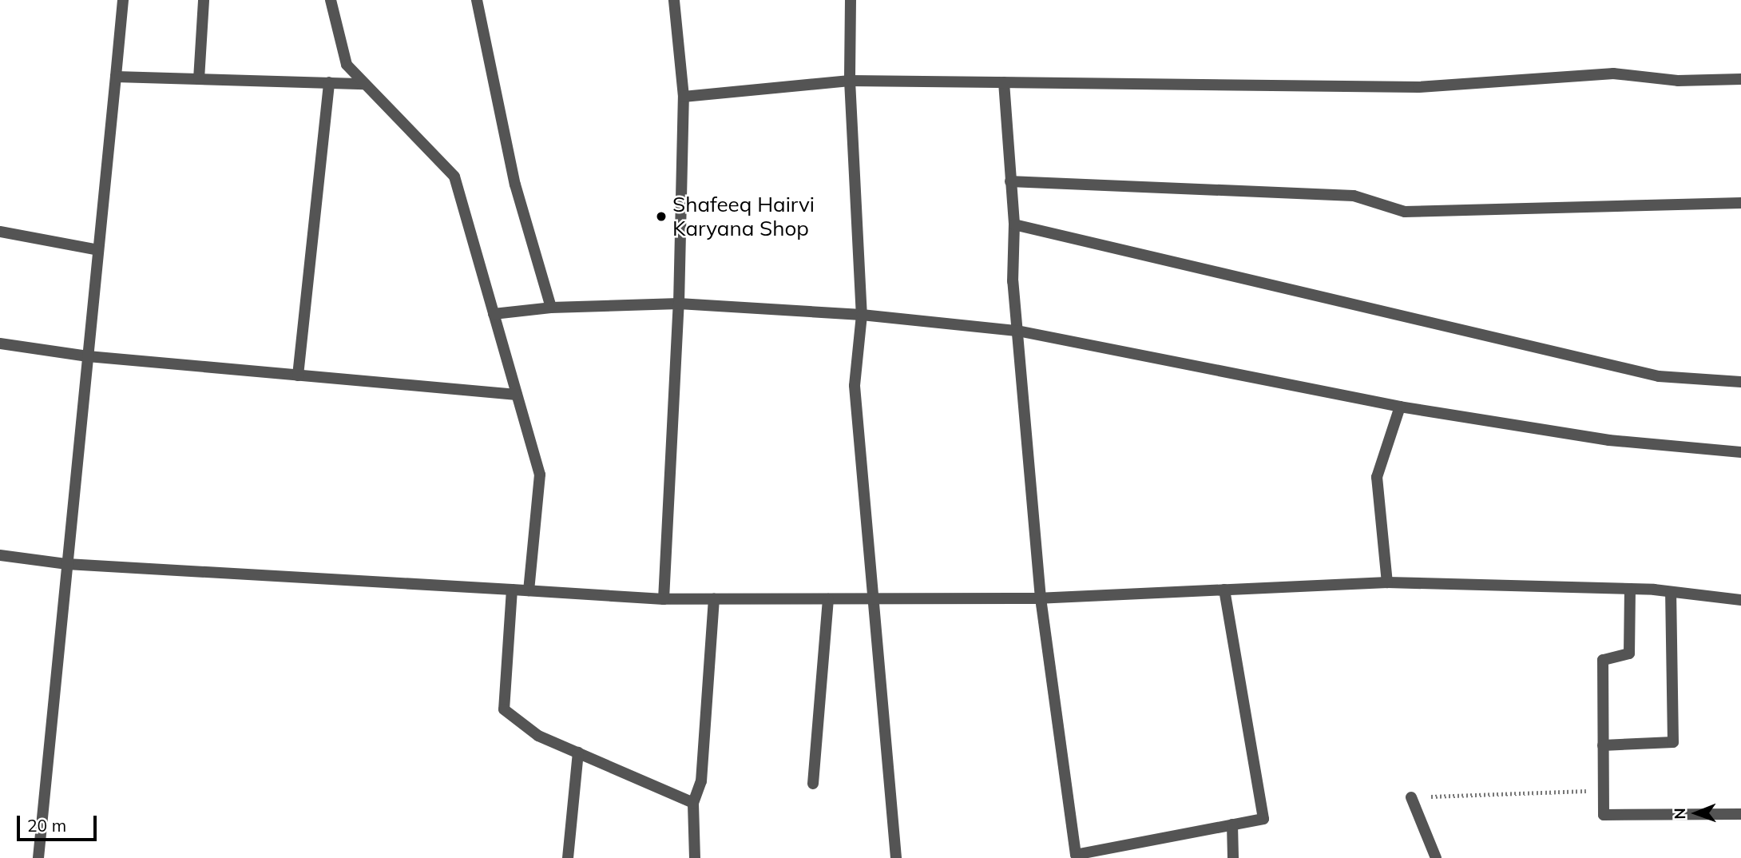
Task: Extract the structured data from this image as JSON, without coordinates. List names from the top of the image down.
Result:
{
  "places": ["Shafeeq Hairvi Karyana Shop"],
  "scale_bar": "20 m",
  "north": "left"
}
